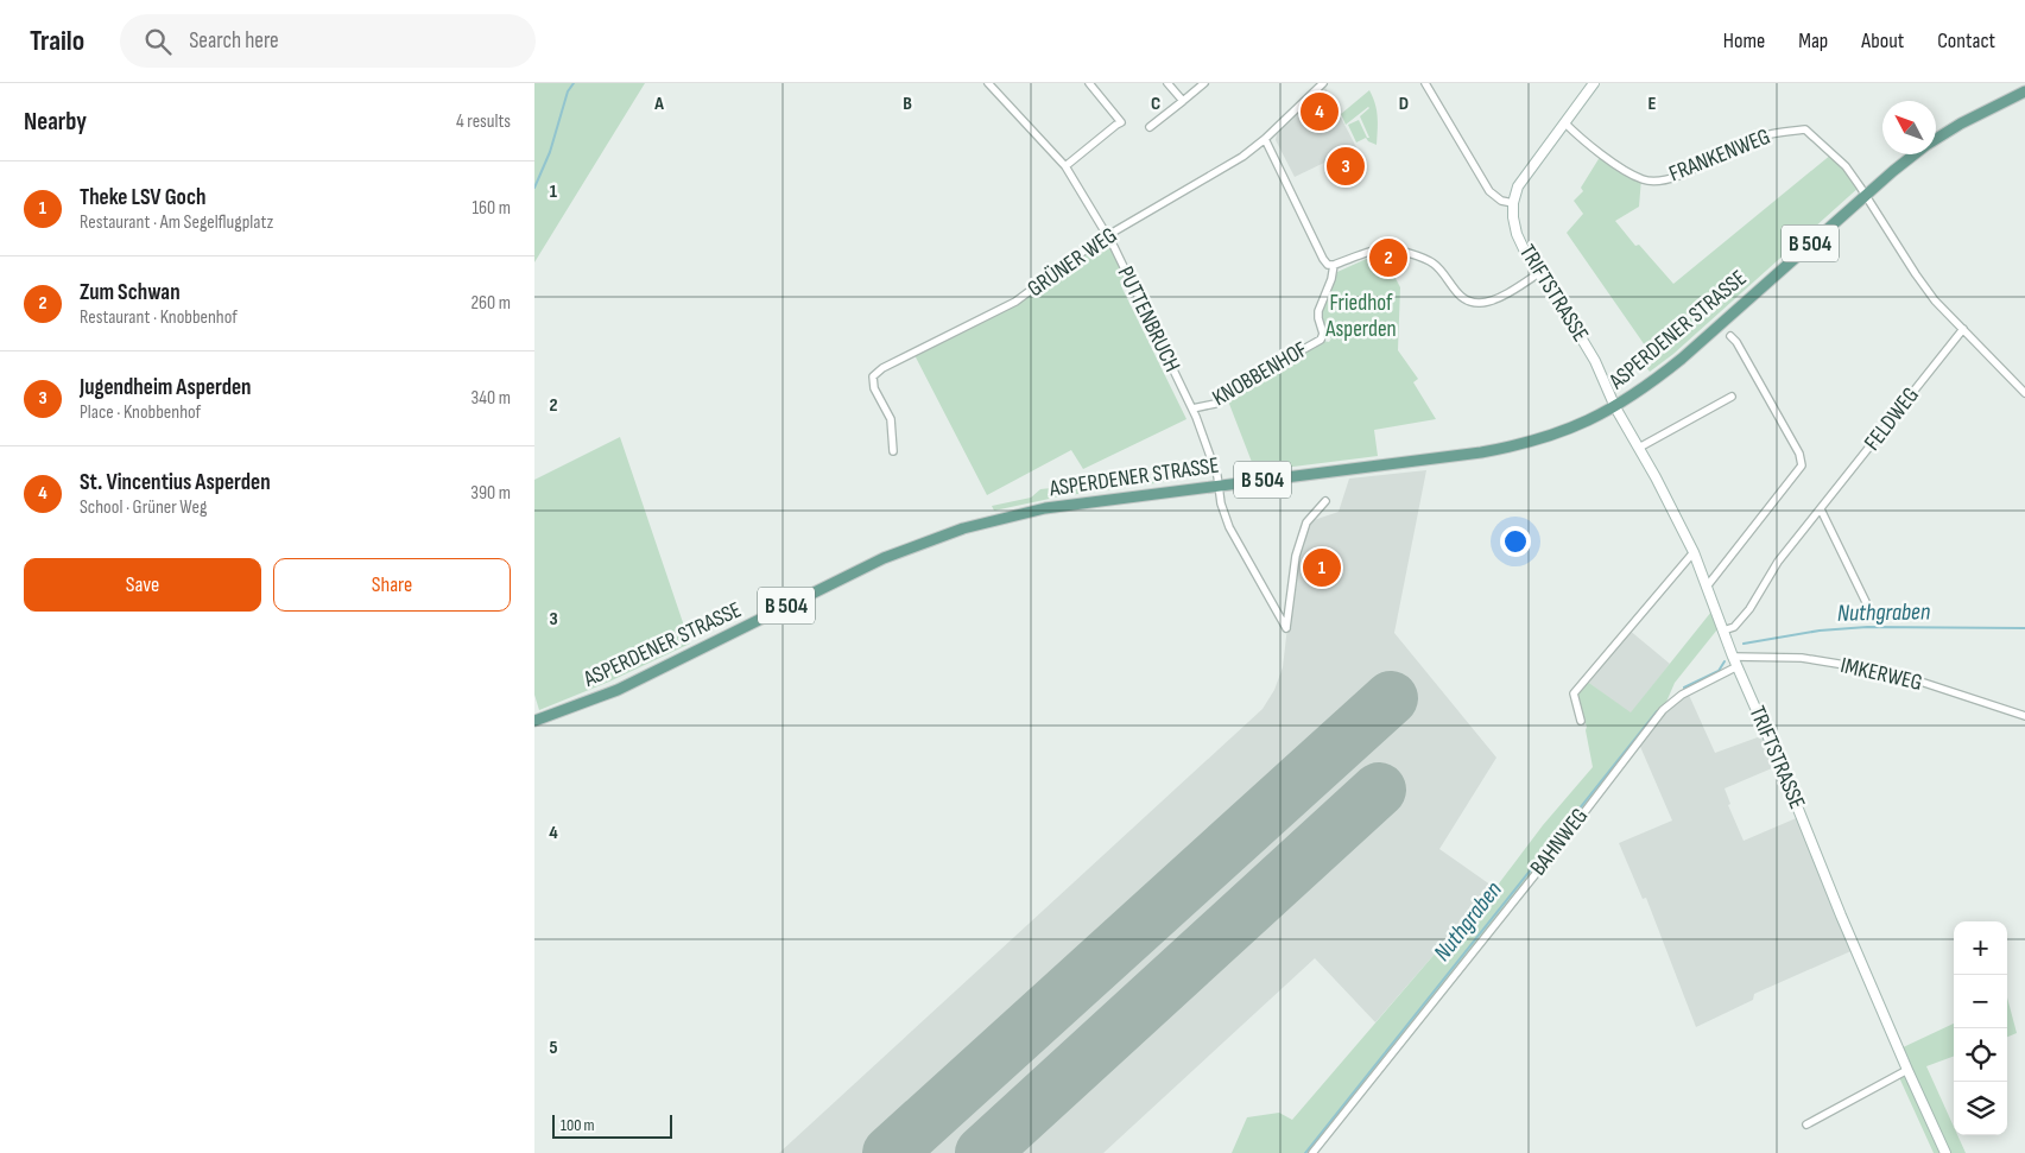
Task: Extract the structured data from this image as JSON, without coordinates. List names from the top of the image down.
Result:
{
  "streets": {
    "main road": ["B 504", "ASPERDENER STRASSE"],
    "street": [
      "FRANKENWEG",
      "GRÜNER WEG",
      "TRIFTSTRASSE",
      "PUTTENBRUCH",
      "KNOBBENHOF",
      "FELDWEG",
      "IMKERWEG",
      "BAHNWEG"
    ]
  },
  "crossings": [
    ["FRANKENWEG", "ASPERDENER STRASSE"],
    ["GRÜNER WEG", "PUTTENBRUCH"],
    ["TRIFTSTRASSE", "ASPERDENER STRASSE"],
    ["TRIFTSTRASSE", "FELDWEG"],
    ["TRIFTSTRASSE", "IMKERWEG"],
    ["TRIFTSTRASSE", "BAHNWEG"],
    ["PUTTENBRUCH", "ASPERDENER STRASSE"],
    ["PUTTENBRUCH", "KNOBBENHOF"],
    ["IMKERWEG", "BAHNWEG"]
  ],
  "water": ["Nuthgraben"],
  "parks": ["Friedhof Asperden"],
  "scale_bar": "100 m",
  "north": "top left",
  "page": {
    "header": "Trailo",
    "search": "Search here",
    "nav": [
      "Home",
      "Map",
      "About",
      "Contact"
    ],
    "heading": ["Nearby", "4 results"],
    "pins": [
      "4",
      "3",
      "2",
      "1"
    ],
    "list": [
      {
        "mark": "1",
        "name": "Theke LSV Goch",
        "note": "Restaurant · Am Segelflugplatz",
        "value": "160 m"
      },
      {
        "mark": "2",
        "name": "Zum Schwan",
        "note": "Restaurant · Knobbenhof",
        "value": "260 m"
      },
      {
        "mark": "3",
        "name": "Jugendheim Asperden",
        "note": "Place · Knobbenhof",
        "value": "340 m"
      },
      {
        "mark": "4",
        "name": "St. Vincentius Asperden",
        "note": "School · Grüner Weg",
        "value": "390 m"
      }
    ],
    "buttons": ["Save", "Share"],
    "map_buttons": ["+", "−"],
    "scale": "100 m"
  },
  "grid": {
    "columns": [
      "A",
      "B",
      "C",
      "D",
      "E"
    ],
    "rows": [
      "1",
      "2",
      "3",
      "4",
      "5"
    ]
  }
}
